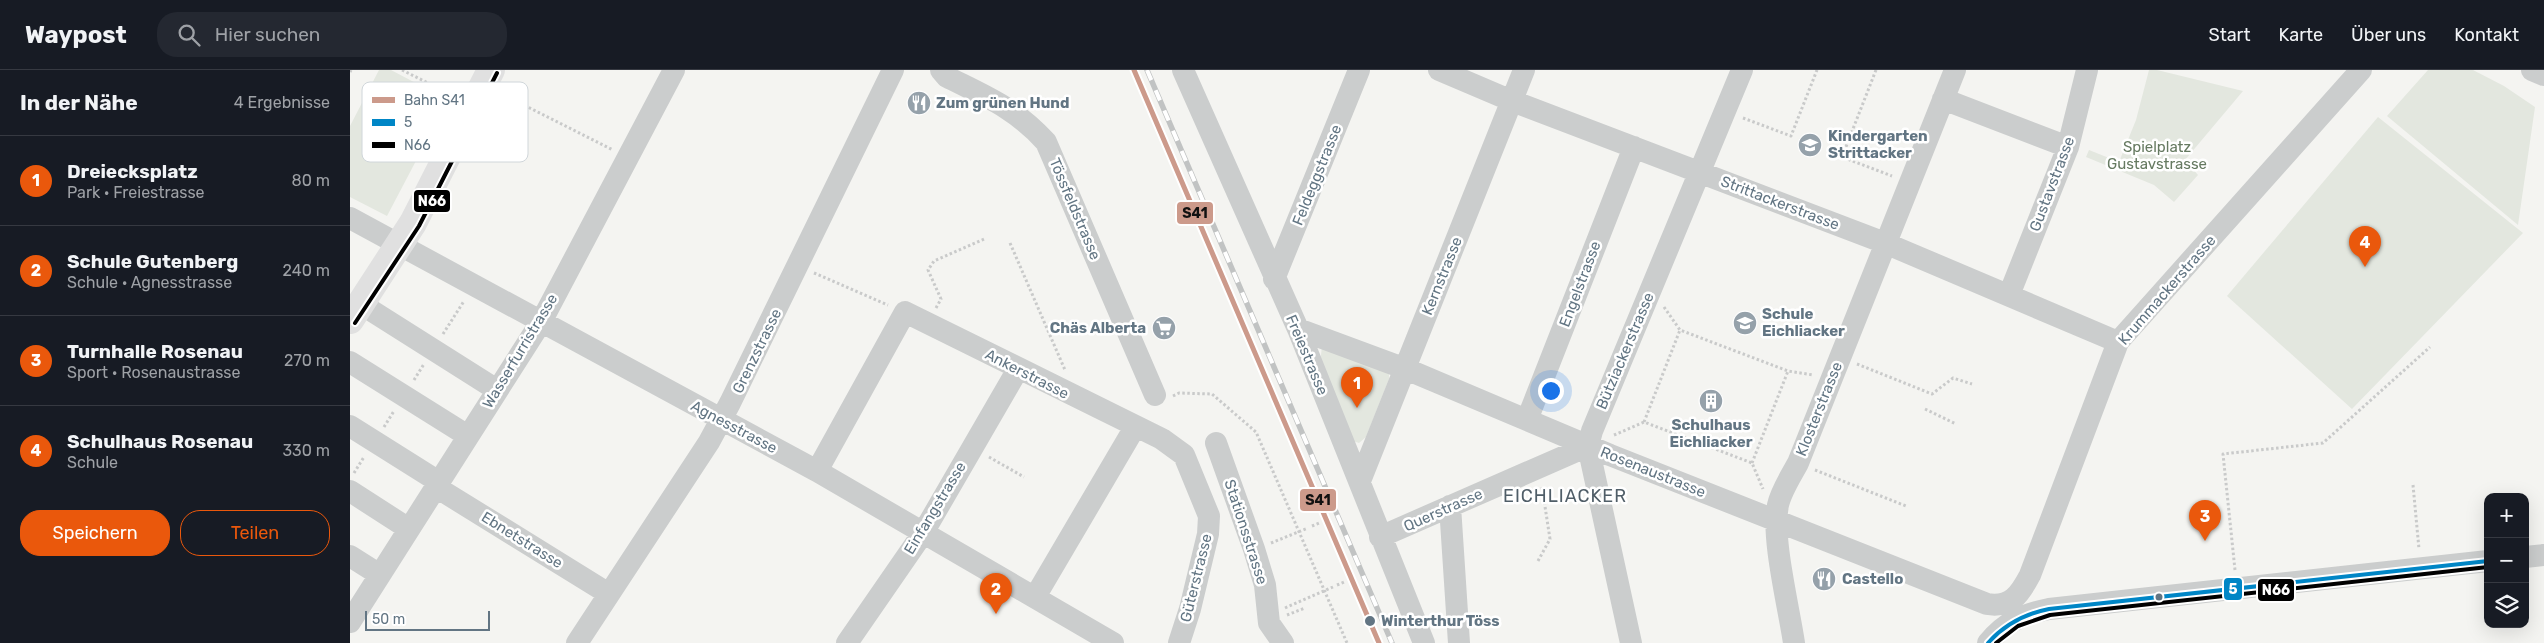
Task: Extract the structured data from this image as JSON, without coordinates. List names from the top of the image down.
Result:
{
  "streets": {
    "street": [
      "Feldeggstrasse",
      "Gustavstrasse",
      "Strittackerstrasse",
      "Tössfeldstrasse",
      "Kernstrasse",
      "Engelstrasse",
      "Krummackerstrasse",
      "Wasserfurristrasse",
      "Grenzstrasse",
      "Bütziackerstrasse",
      "Freiestrasse",
      "Ankerstrasse",
      "Klosterstrasse",
      "Agnesstrasse",
      "Rosenaustrasse",
      "Einfangstrasse",
      "Querstrasse",
      "Stationsstrasse",
      "Ebnetstrasse",
      "Güterstrasse"
    ]
  },
  "crossings": [
    ["Feldeggstrasse", "Freiestrasse"],
    ["Gustavstrasse", "Strittackerstrasse"],
    ["Strittackerstrasse", "Kernstrasse"],
    ["Strittackerstrasse", "Engelstrasse"],
    ["Strittackerstrasse", "Krummackerstrasse"],
    ["Strittackerstrasse", "Bütziackerstrasse"],
    ["Strittackerstrasse", "Klosterstrasse"],
    ["Kernstrasse", "Freiestrasse"],
    ["Kernstrasse", "Rosenaustrasse"],
    ["Engelstrasse", "Rosenaustrasse"],
    ["Krummackerstrasse", "Rosenaustrasse"],
    ["Wasserfurristrasse", "Agnesstrasse"],
    ["Wasserfurristrasse", "Ebnetstrasse"],
    ["Grenzstrasse", "Agnesstrasse"],
    ["Grenzstrasse", "Ebnetstrasse"],
    ["Bütziackerstrasse", "Rosenaustrasse"],
    ["Bütziackerstrasse", "Querstrasse"],
    ["Freiestrasse", "Rosenaustrasse"],
    ["Freiestrasse", "Querstrasse"],
    ["Ankerstrasse", "Einfangstrasse"],
    ["Ankerstrasse", "Güterstrasse"],
    ["Klosterstrasse", "Rosenaustrasse"],
    ["Agnesstrasse", "Einfangstrasse"],
    ["Rosenaustrasse", "Querstrasse"]
  ],
  "districts": ["EICHLIACKER"],
  "parks": ["Spielplatz Gustavstrasse"],
  "places": {
    "restaurant": ["Zum grünen Hund", "Castello"],
    "school or university": ["Kindergarten Strittacker", "Schule Eichliacker"],
    "supermarket": ["Chäs Alberta"],
    "building": ["Schulhaus Eichliacker"],
    "other": ["Winterthur Töss"]
  },
  "lines": ["rail line S41", "transit line N66", "transit line 5"],
  "legend": ["Bahn S41", "5", "N66"],
  "scale_bar": "50 m",
  "page": {
    "header": "Waypost",
    "search": "Hier suchen",
    "nav": [
      "Start",
      "Karte",
      "Über uns",
      "Kontakt"
    ],
    "heading": ["In der Nähe", "4 Ergebnisse"],
    "list": [
      {
        "mark": "1",
        "name": "Dreiecksplatz",
        "note": "Park · Freiestrasse",
        "value": "80 m"
      },
      {
        "mark": "2",
        "name": "Schule Gutenberg",
        "note": "Schule · Agnesstrasse",
        "value": "240 m"
      },
      {
        "mark": "3",
        "name": "Turnhalle Rosenau",
        "note": "Sport · Rosenaustrasse",
        "value": "270 m"
      },
      {
        "mark": "4",
        "name": "Schulhaus Rosenau",
        "note": "Schule",
        "value": "330 m"
      }
    ],
    "pins": [
      "4",
      "1",
      "3",
      "2"
    ],
    "map_buttons": ["+", "−"],
    "buttons": ["Speichern", "Teilen"],
    "scale": "50 m"
  }
}
